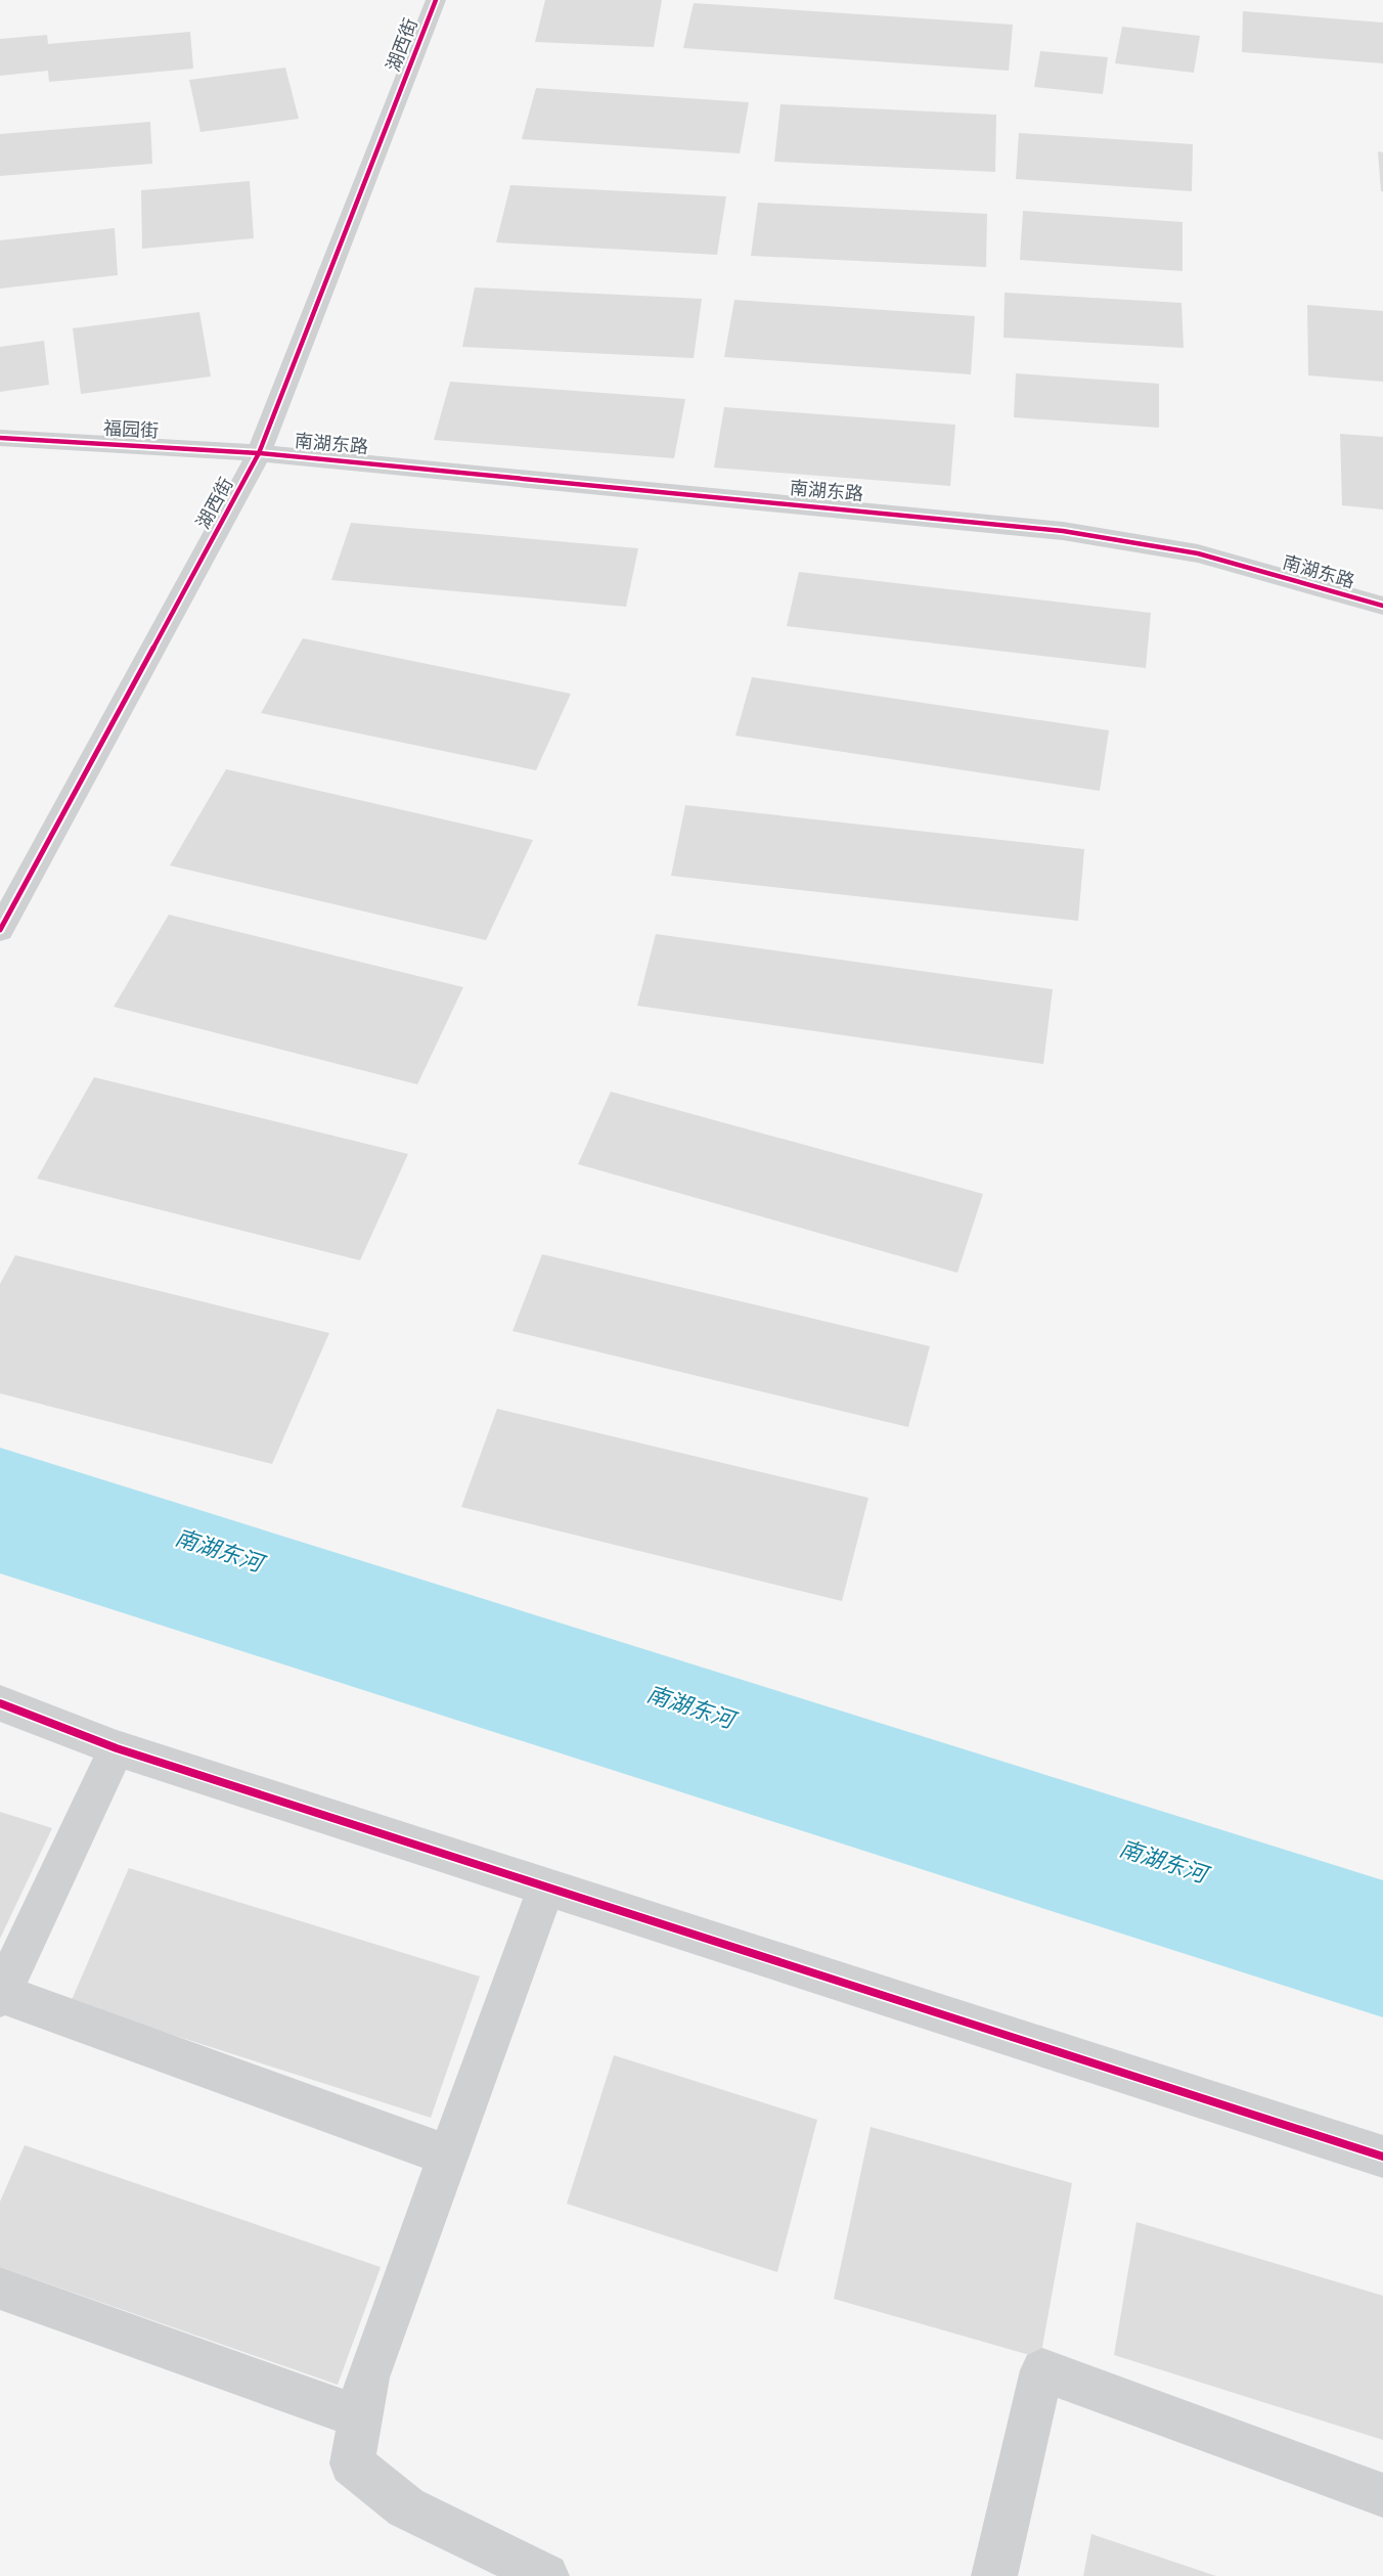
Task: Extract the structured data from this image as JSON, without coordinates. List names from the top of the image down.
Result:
{
  "streets": {
    "street": ["湖西街", "福园街", "南湖东路"]
  },
  "crossings": [
    ["湖西街", "福园街"],
    ["湖西街", "南湖东路"],
    ["福园街", "南湖东路"]
  ],
  "water": ["南湖东河"]
}
